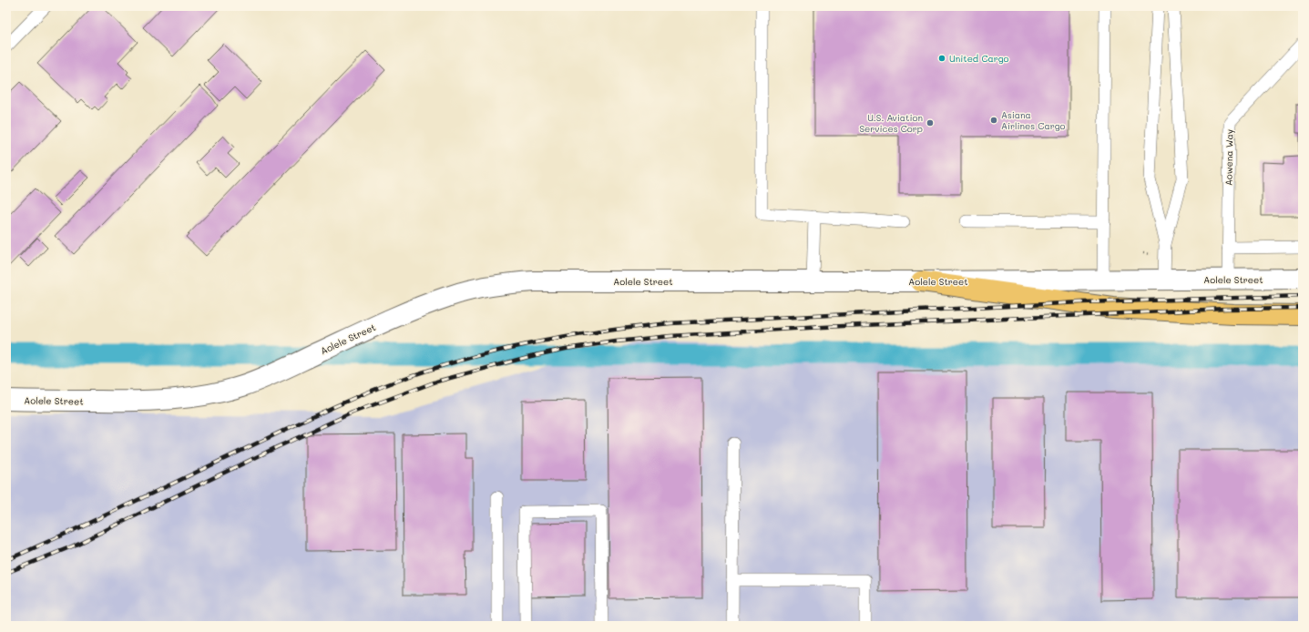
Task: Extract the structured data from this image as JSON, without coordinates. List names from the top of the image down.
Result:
{
  "streets": {
    "street": ["Aolele Street"],
    "lane": ["Aowena Way"]
  },
  "crossings": [
    ["Aowena Way", "Aolele Street"]
  ],
  "places": ["United Cargo", "Asiana Airlines Cargo", "U.S. Aviation Services Corp"]
}
